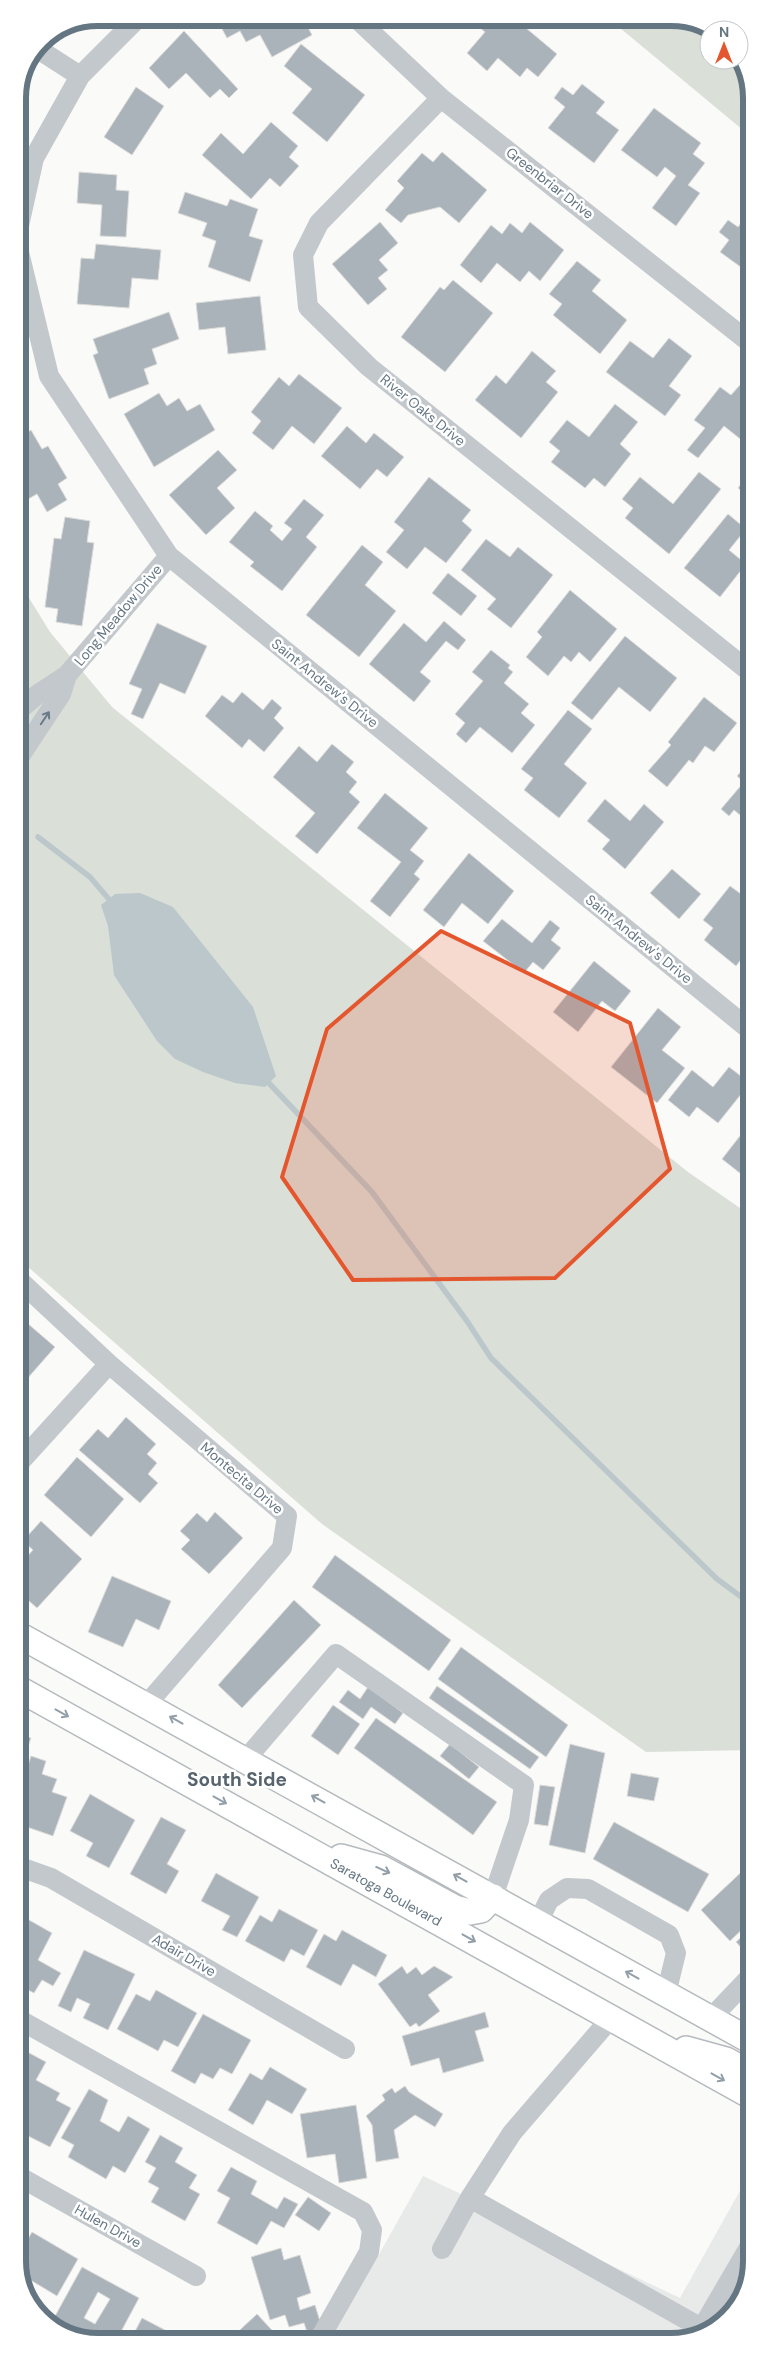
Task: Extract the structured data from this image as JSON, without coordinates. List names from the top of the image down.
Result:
{
  "streets": {
    "main road": ["Saratoga Boulevard"],
    "street": [
      "Greenbriar Drive",
      "River Oaks Drive",
      "Long Meadow Drive",
      "Saint Andrew's Drive",
      "Montecita Drive",
      "Adair Drive",
      "Hulen Drive"
    ]
  },
  "crossings": [
    ["Greenbriar Drive", "River Oaks Drive"],
    ["Long Meadow Drive", "Saint Andrew's Drive"]
  ],
  "districts": ["South Side"],
  "north": "top"
}
